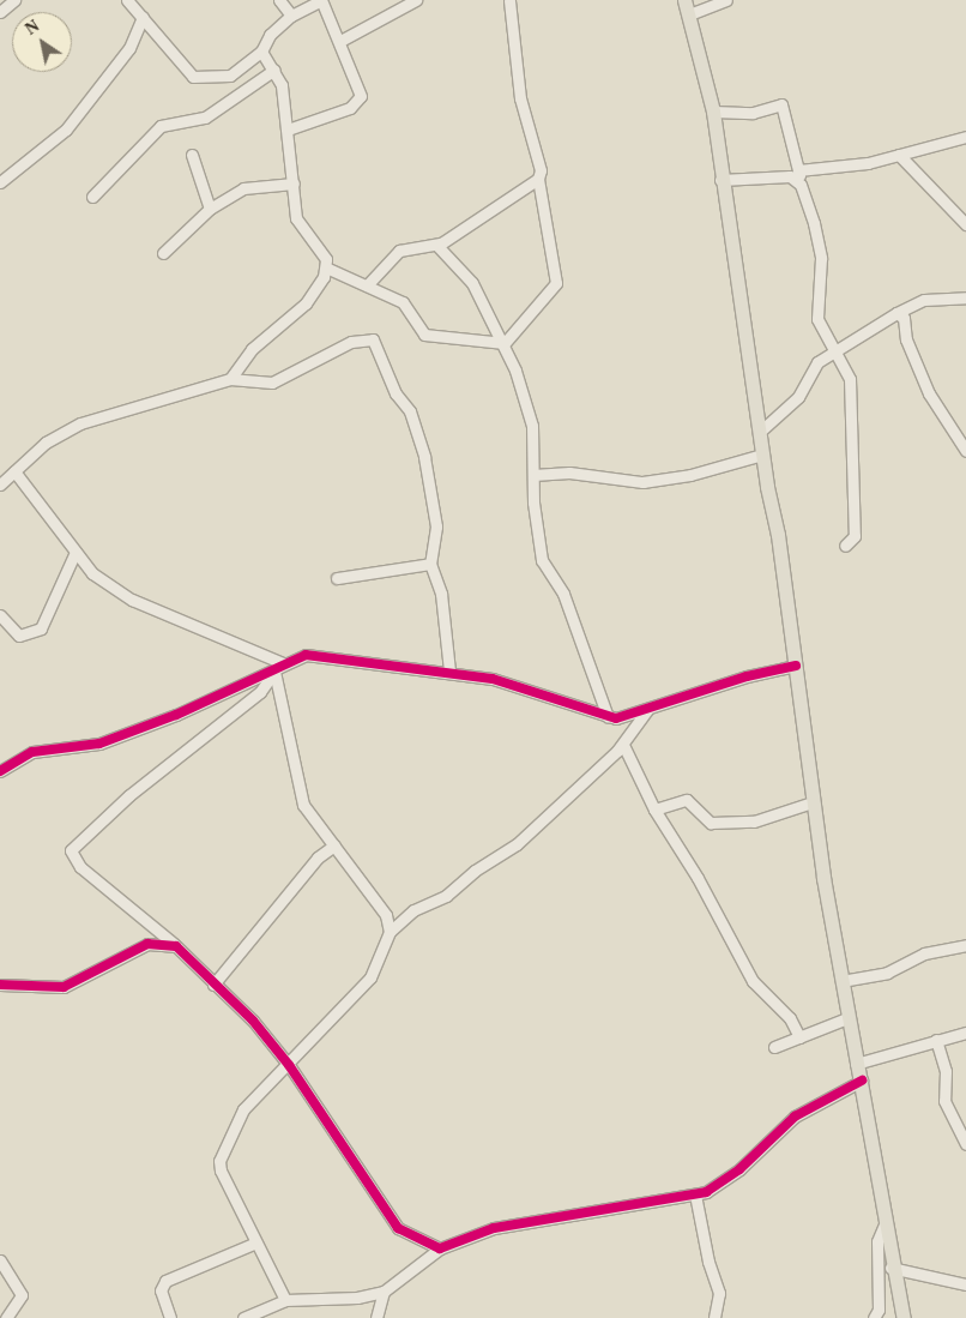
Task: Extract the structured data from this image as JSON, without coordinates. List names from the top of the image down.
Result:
{
  "north": "top left"
}
